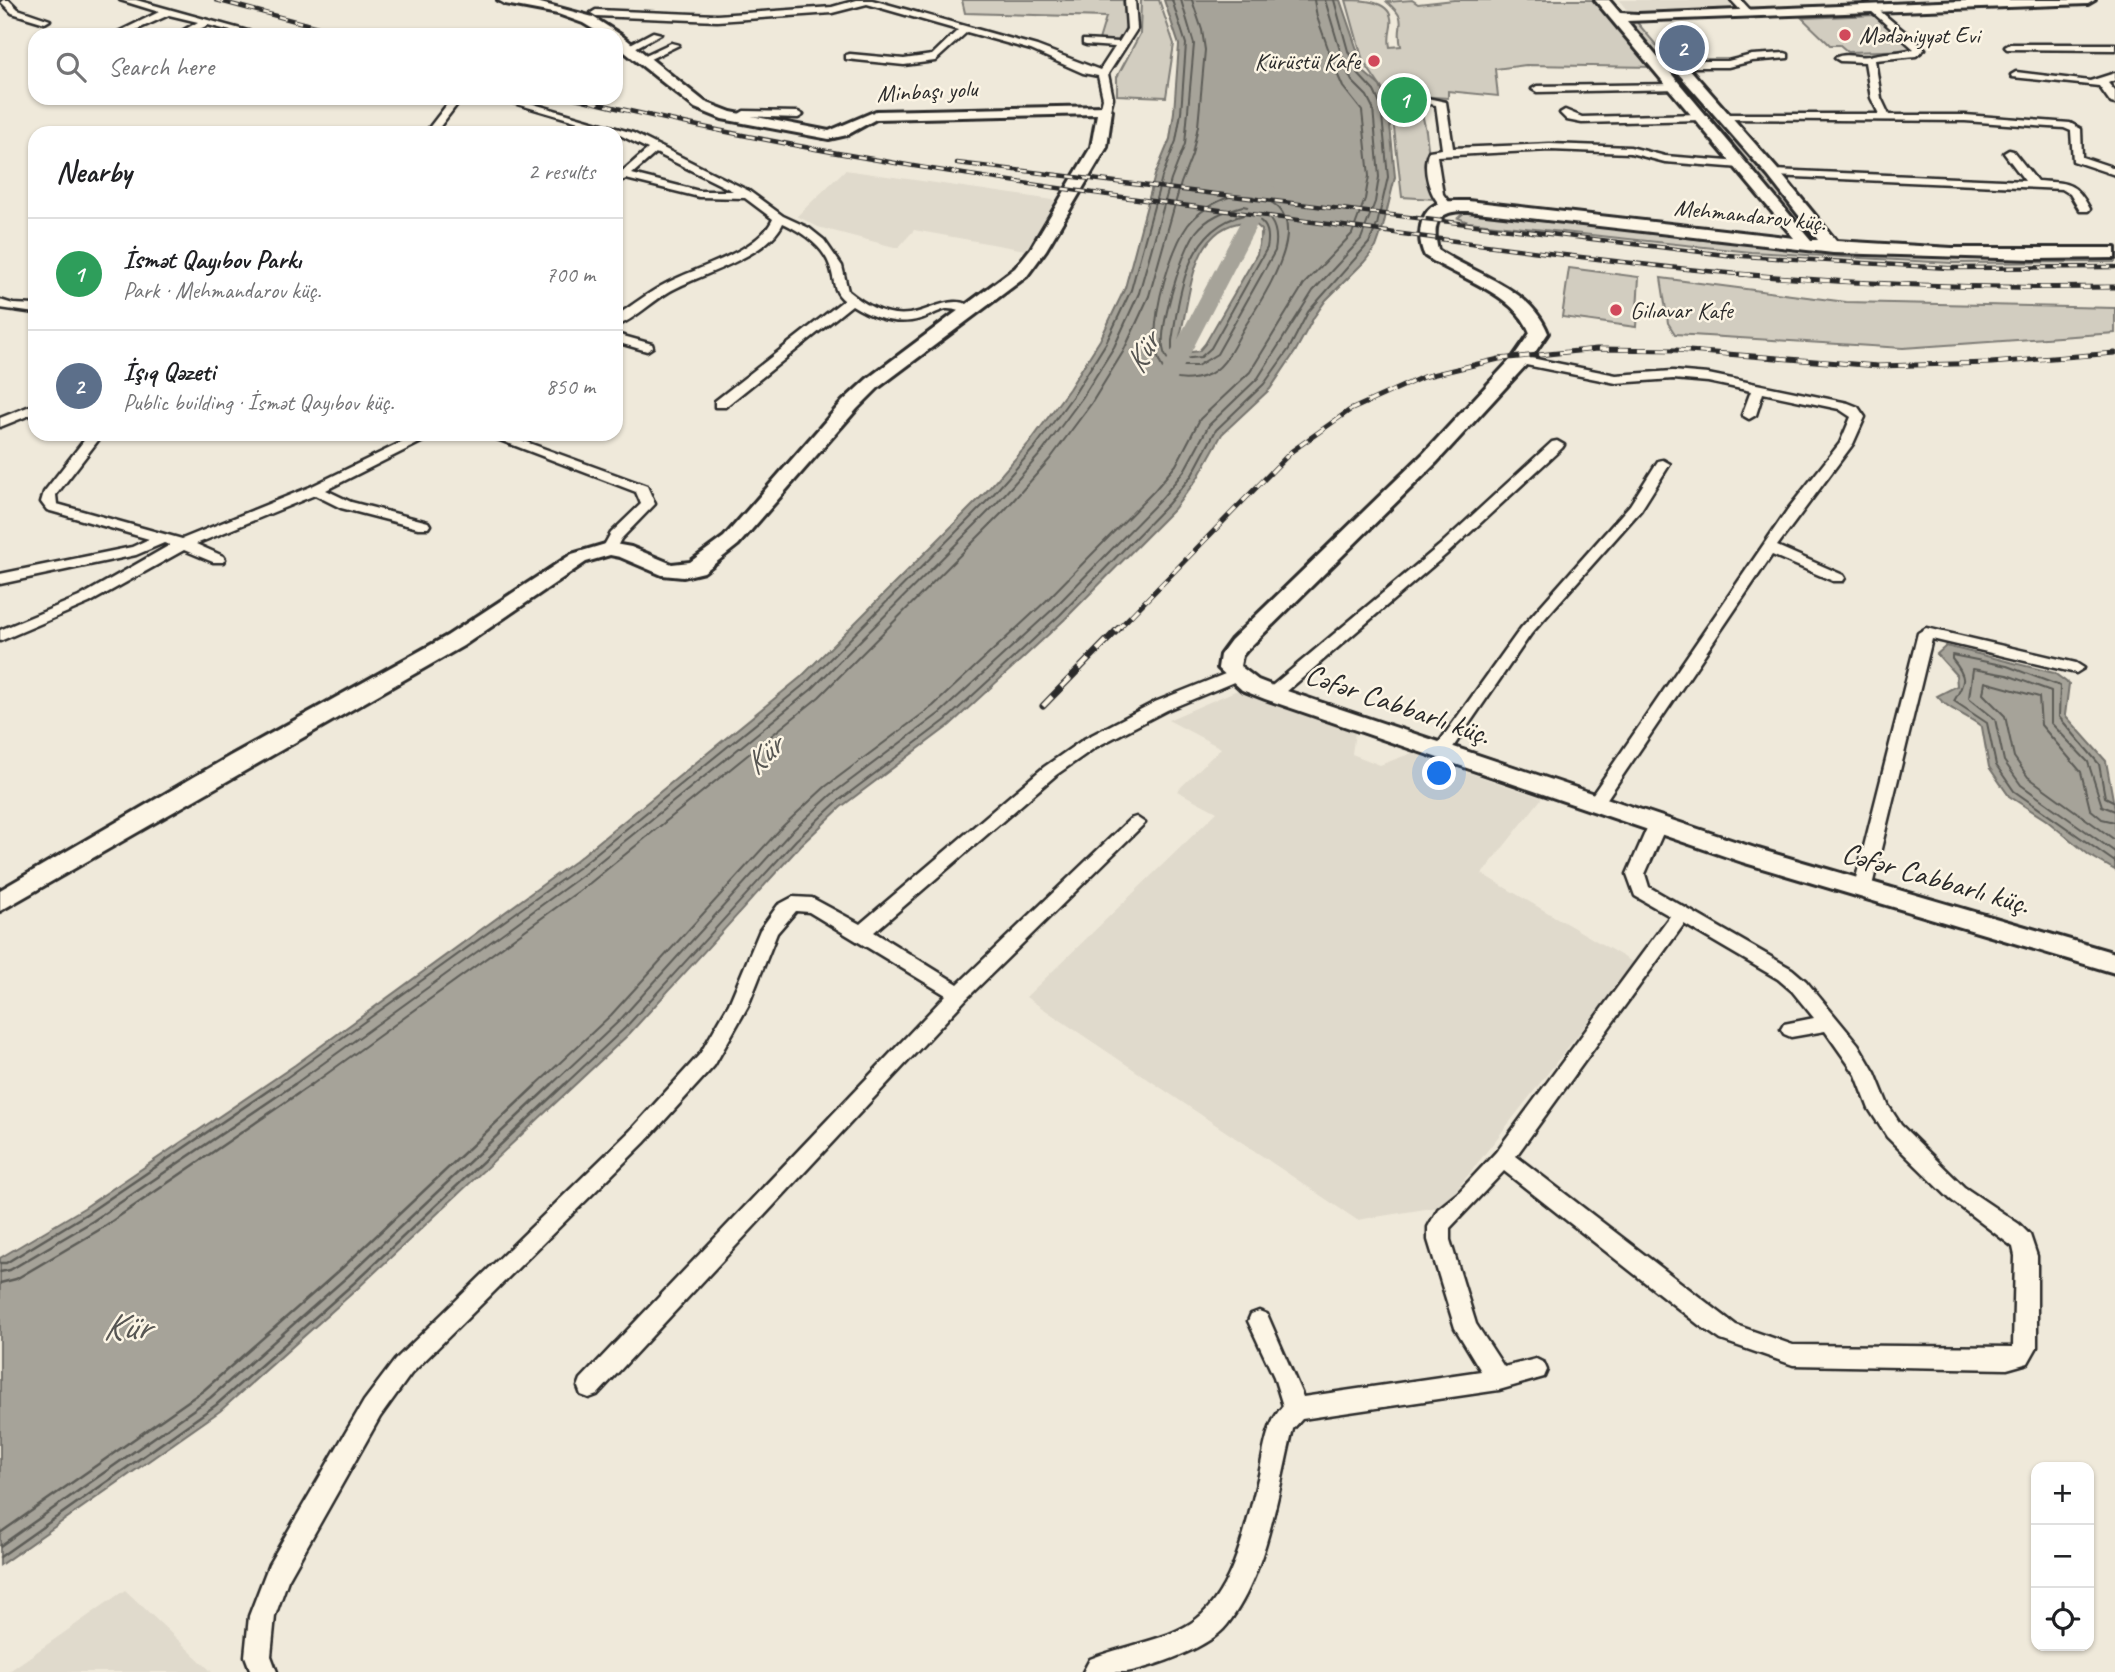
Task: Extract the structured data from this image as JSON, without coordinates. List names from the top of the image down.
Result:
{
  "streets": {
    "street": ["Minbaşı yolu", "Mehmandarov küç.", "Cəfər Cabbarlı küç."]
  },
  "water": ["Kür"],
  "places": ["Mədəniyyət Evi", "Kürüstü Kafe", "Gilıavar Kafe"],
  "page": {
    "pins": ["2", "1"],
    "search": "Search here",
    "heading": ["Nearby", "2 results"],
    "list": [
      {
        "mark": "1",
        "name": "İsmət Qayıbov Parkı",
        "note": "Park · Mehmandarov küç.",
        "value": "700 m"
      },
      {
        "mark": "2",
        "name": "İşıq Qəzeti",
        "note": "Public building · İsmət Qayıbov küç.",
        "value": "850 m"
      }
    ],
    "map_buttons": ["+", "−"]
  }
}
